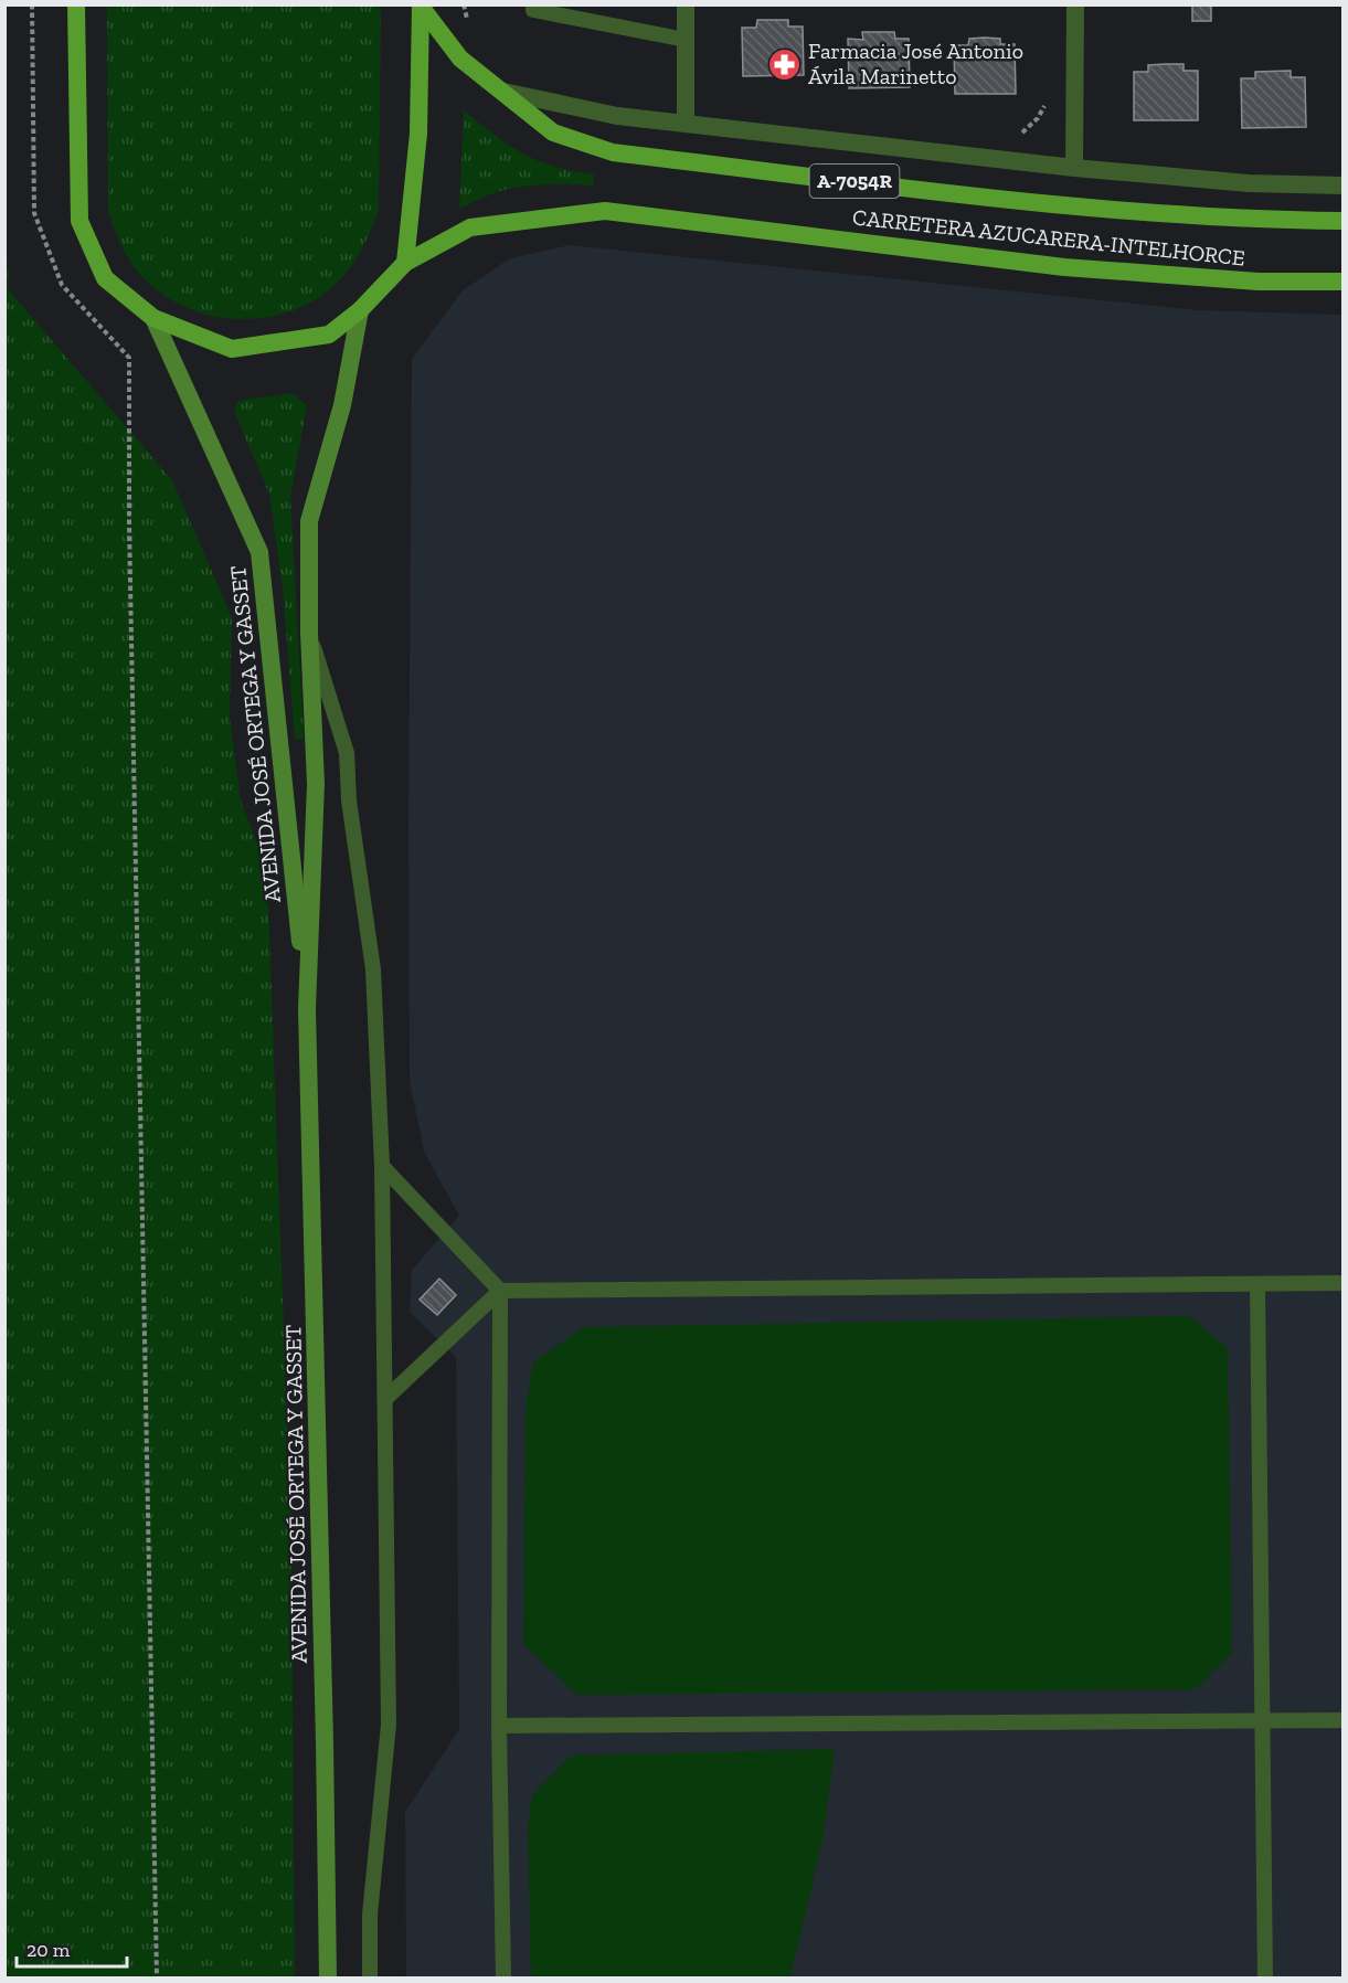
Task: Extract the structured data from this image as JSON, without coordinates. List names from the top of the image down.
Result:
{
  "streets": {
    "main road": ["A-7054R", "CARRETERA AZUCARERA-INTELHORCE", "AVENIDA JOSÉ ORTEGA Y GASSET"]
  },
  "crossings": [
    ["CARRETERA AZUCARERA-INTELHORCE", "AVENIDA JOSÉ ORTEGA Y GASSET"]
  ],
  "places": {
    "pharmacy": ["Farmacia José Antonio Ávila Marinetto"]
  },
  "scale_bar": "20 m"
}
